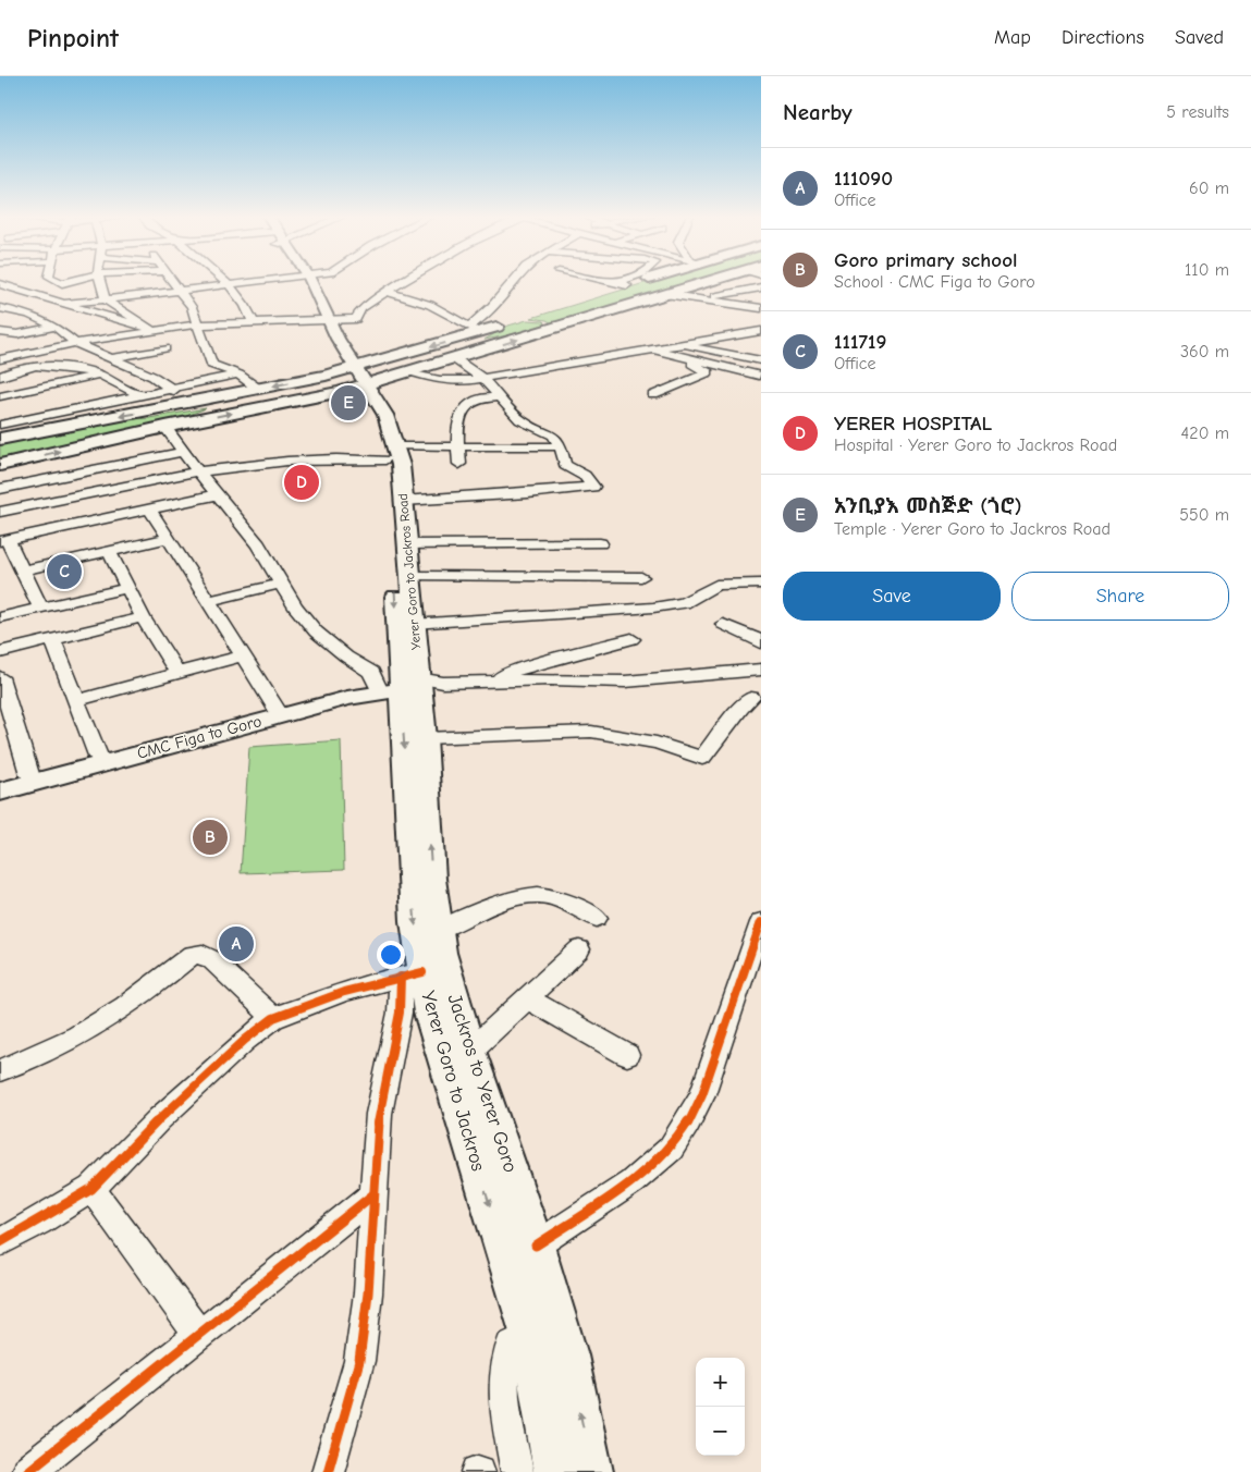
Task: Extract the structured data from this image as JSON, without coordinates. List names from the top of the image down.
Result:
{
  "streets": {
    "main road": [
      "Yerer Goro to Jackros Road",
      "CMC Figa to Goro",
      "Yerer Goro to Jackros",
      "Jackros to Yerer Goro"
    ]
  },
  "crossings": [
    ["Yerer Goro to Jackros Road", "CMC Figa to Goro"],
    ["Yerer Goro to Jackros Road", "Yerer Goro to Jackros"],
    ["Yerer Goro to Jackros Road", "Jackros to Yerer Goro"],
    ["CMC Figa to Goro", "Yerer Goro to Jackros"],
    ["CMC Figa to Goro", "Jackros to Yerer Goro"],
    ["Yerer Goro to Jackros", "Jackros to Yerer Goro"]
  ],
  "one_way": ["Yerer Goro to Jackros", "Jackros to Yerer Goro"],
  "page": {
    "header": "Pinpoint",
    "nav": ["Map", "Directions", "Saved"],
    "heading": ["Nearby", "5 results"],
    "list": [
      {
        "mark": "A",
        "name": "111090",
        "note": "Office",
        "value": "60 m"
      },
      {
        "mark": "B",
        "name": "Goro primary school",
        "note": "School · CMC Figa to Goro",
        "value": "110 m"
      },
      {
        "mark": "C",
        "name": "111719",
        "note": "Office",
        "value": "360 m"
      },
      {
        "mark": "D",
        "name": "YERER HOSPITAL",
        "note": "Hospital · Yerer Goro to Jackros Road",
        "value": "420 m"
      },
      {
        "mark": "E",
        "name": "አንቢያእ መስጅድ (ጎሮ)",
        "note": "Temple · Yerer Goro to Jackros Road",
        "value": "550 m"
      }
    ],
    "pins": [
      "E",
      "D",
      "C",
      "B",
      "A"
    ],
    "buttons": ["Save", "Share"],
    "map_buttons": ["+", "−"]
  }
}
